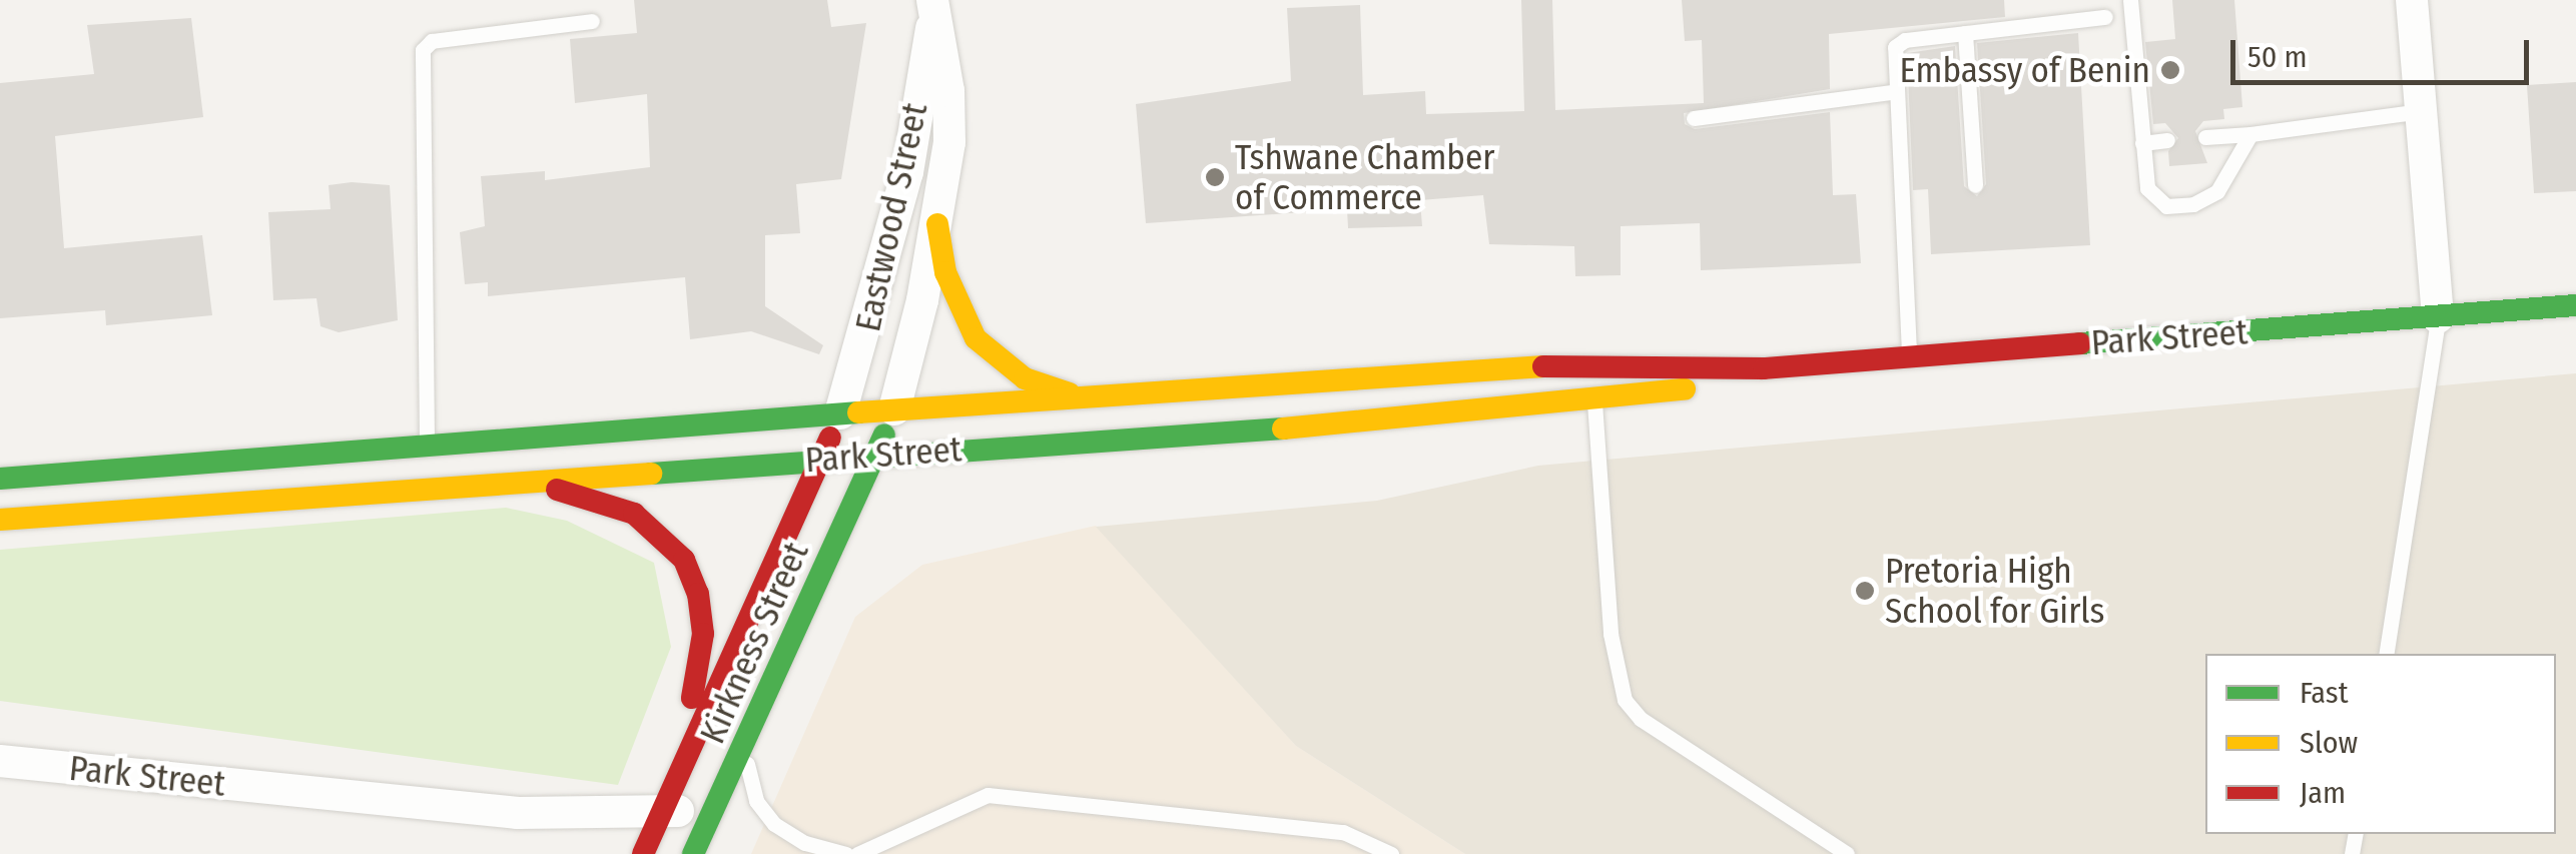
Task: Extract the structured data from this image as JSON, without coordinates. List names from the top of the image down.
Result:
{
  "streets": {
    "street": ["Eastwood Street", "Park Street", "Kirkness Street"]
  },
  "crossings": [
    ["Eastwood Street", "Park Street"],
    ["Eastwood Street", "Kirkness Street"],
    ["Park Street", "Kirkness Street"]
  ],
  "places": ["Embassy of Benin", "Tshwane Chamber of Commerce", "Pretoria High School for Girls"],
  "legend": ["Fast", "Slow", "Jam"],
  "scale_bar": "50 m"
}
